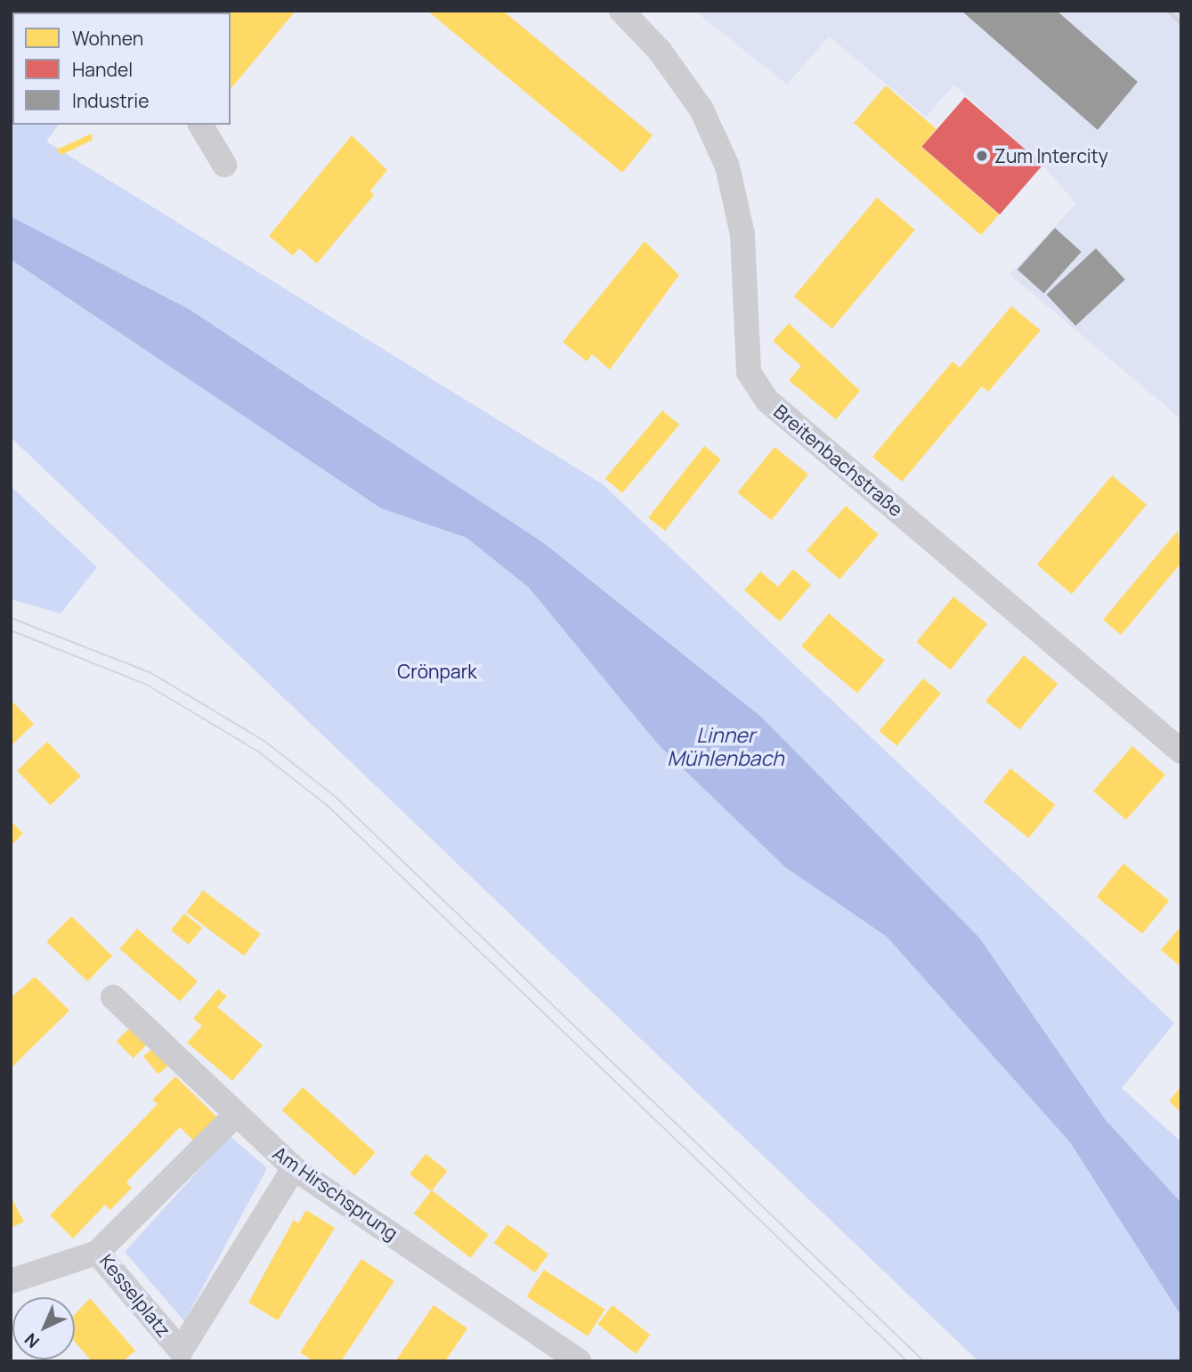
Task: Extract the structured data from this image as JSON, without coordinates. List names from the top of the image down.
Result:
{
  "streets": {
    "street": ["Breitenbachstraße", "Am Hirschsprung", "Kesselplatz"]
  },
  "crossings": [
    ["Am Hirschsprung", "Kesselplatz"]
  ],
  "water": ["Linner Mühlenbach"],
  "parks": ["Crönpark"],
  "places": ["Zum Intercity"],
  "legend": ["Wohnen", "Handel", "Industrie"],
  "north": "bottom left"
}
